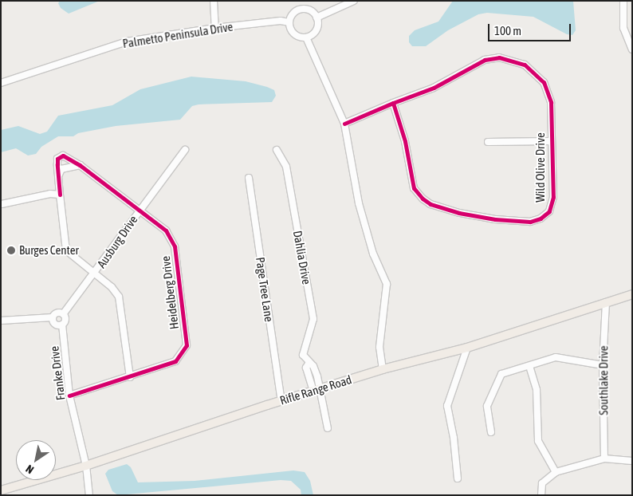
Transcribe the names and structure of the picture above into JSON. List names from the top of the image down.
{
  "streets": {
    "main road": ["Rifle Range Road"],
    "street": [
      "Palmetto Peninsula Drive",
      "Wild Olive Drive",
      "Ausburg Drive",
      "Dahlia Drive",
      "Page Tree Lane",
      "Heidelberg Drive",
      "Franke Drive",
      "Southlake Drive"
    ]
  },
  "crossings": [
    ["Ausburg Drive", "Heidelberg Drive"],
    ["Ausburg Drive", "Franke Drive"],
    ["Dahlia Drive", "Rifle Range Road"],
    ["Page Tree Lane", "Rifle Range Road"],
    ["Heidelberg Drive", "Franke Drive"],
    ["Franke Drive", "Rifle Range Road"],
    ["Southlake Drive", "Rifle Range Road"]
  ],
  "places": ["Burges Center"],
  "scale_bar": "100 m",
  "north": "bottom left"
}
